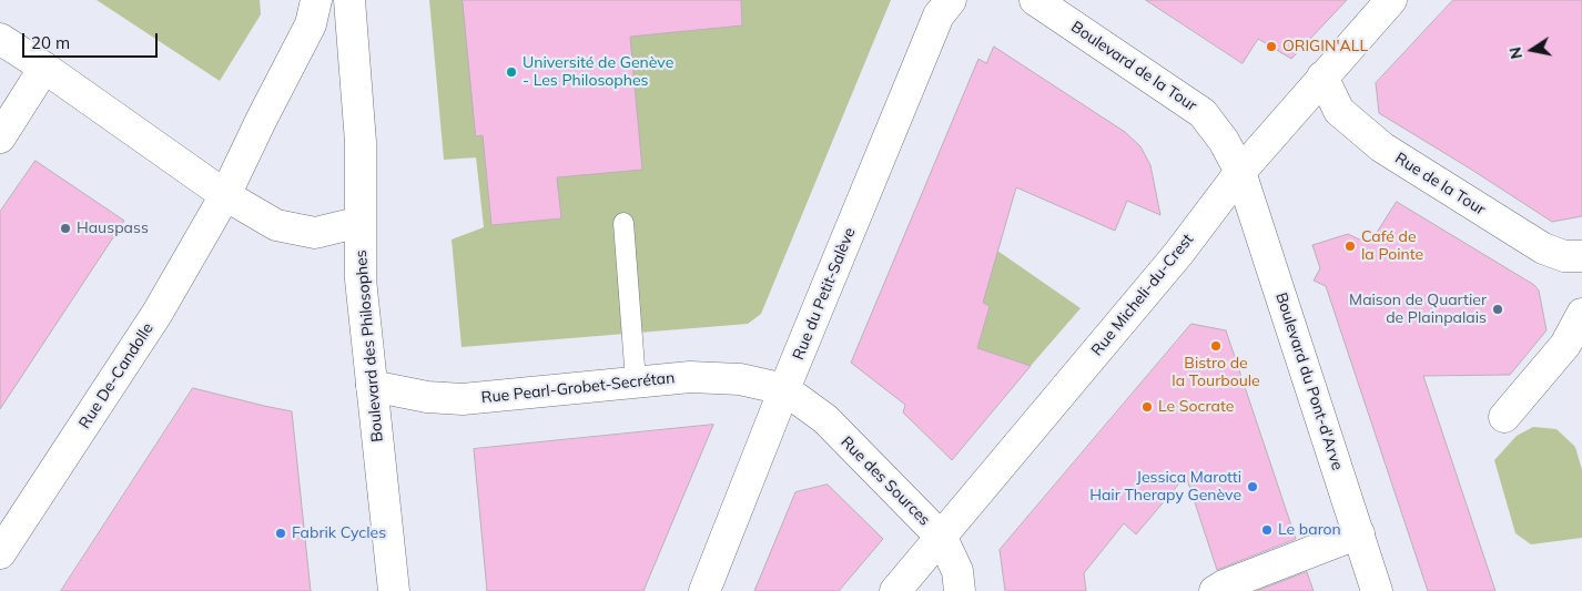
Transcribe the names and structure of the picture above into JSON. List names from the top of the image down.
{
  "streets": {
    "street": [
      "Boulevard de la Tour",
      "Rue de la Tour",
      "Rue du Petit-Salève",
      "Rue Micheli-du-Crest",
      "Boulevard des Philosophes",
      "Rue De-Candolle",
      "Boulevard du Pont-d'Arve",
      "Rue Pearl-Grobet-Secrétan",
      "Rue des Sources"
    ]
  },
  "crossings": [
    ["Boulevard de la Tour", "Rue Micheli-du-Crest"],
    ["Boulevard de la Tour", "Boulevard du Pont-d'Arve"],
    ["Rue de la Tour", "Rue Micheli-du-Crest"],
    ["Rue du Petit-Salève", "Rue Pearl-Grobet-Secrétan"],
    ["Rue du Petit-Salève", "Rue des Sources"],
    ["Rue Micheli-du-Crest", "Boulevard du Pont-d'Arve"],
    ["Rue Micheli-du-Crest", "Rue des Sources"],
    ["Boulevard des Philosophes", "Rue Pearl-Grobet-Secrétan"],
    ["Rue Pearl-Grobet-Secrétan", "Rue des Sources"]
  ],
  "places": [
    "ORIGIN'ALL",
    "Université de Genève - Les Philosophes",
    "Hauspass",
    "Café de la Pointe",
    "Maison de Quartier de Plainpalais",
    "Bistro de la Tourboule",
    "Le Socrate",
    "Jessica Marotti Hair Therapy Genève",
    "Le baron",
    "Fabrik Cycles"
  ],
  "scale_bar": "20 m",
  "north": "left"
}
